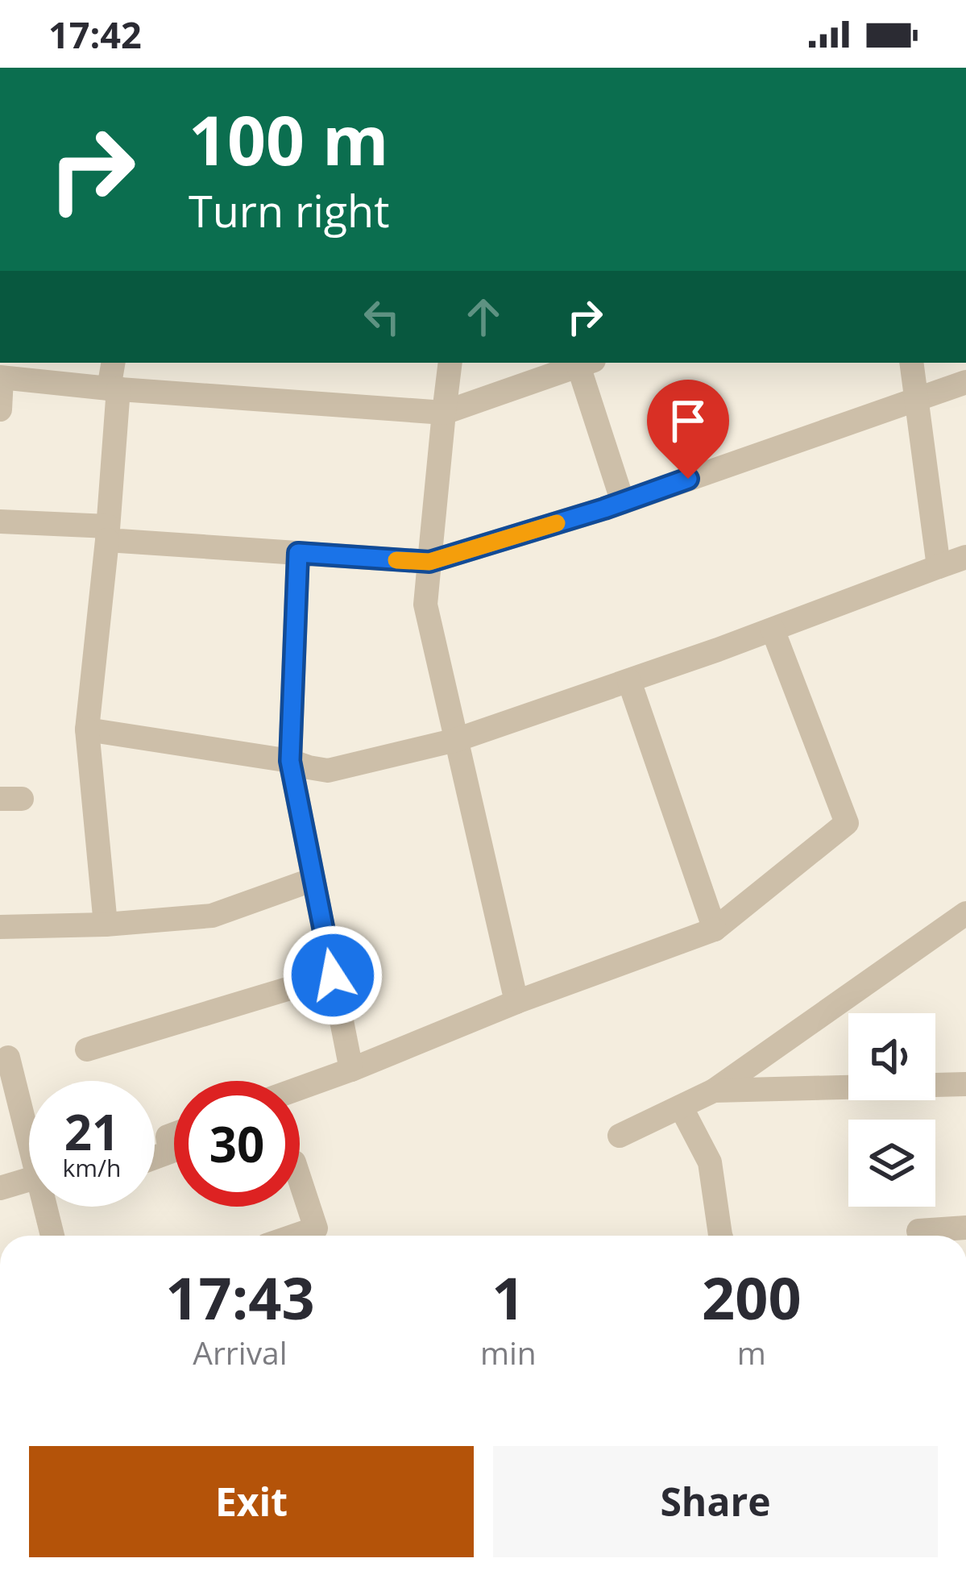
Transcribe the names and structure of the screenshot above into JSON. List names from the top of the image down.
{
  "page": {
    "status": "17:42",
    "turn": ["100 m", "Turn right"],
    "speed": "21 km/h",
    "limit": "30",
    "eta": [
      "17:43",
      "Arrival",
      "1",
      "min",
      "200",
      "m"
    ],
    "buttons": ["Exit", "Share"]
  }
}
